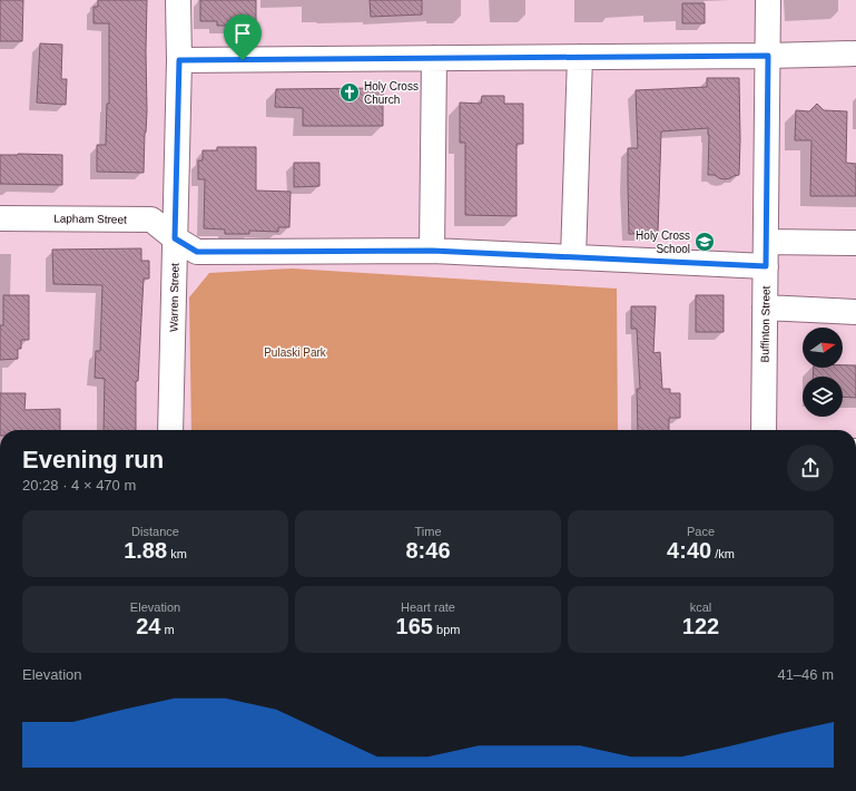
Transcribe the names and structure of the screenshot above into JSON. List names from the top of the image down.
{
  "streets": {
    "street": ["Lapham Street", "Warren Street", "Buffinton Street"]
  },
  "crossings": [
    ["Lapham Street", "Warren Street"],
    ["Lapham Street", "Buffinton Street"]
  ],
  "parks": ["Pulaski Park"],
  "places": {
    "church": ["Holy Cross Church"],
    "school or university": ["Holy Cross School"]
  },
  "north": "right",
  "page": {
    "heading": ["Evening run", "20:28 · 4 × 470 m"],
    "stats": [
      ["Distance", "1.88 km"],
      ["Time", "8:46"],
      ["Pace", "4:40 /km"],
      ["Elevation", "24 m"],
      ["Heart rate", "165 bpm"],
      ["kcal", "122"]
    ],
    "chart": ["Elevation", "41–46 m"]
  }
}
